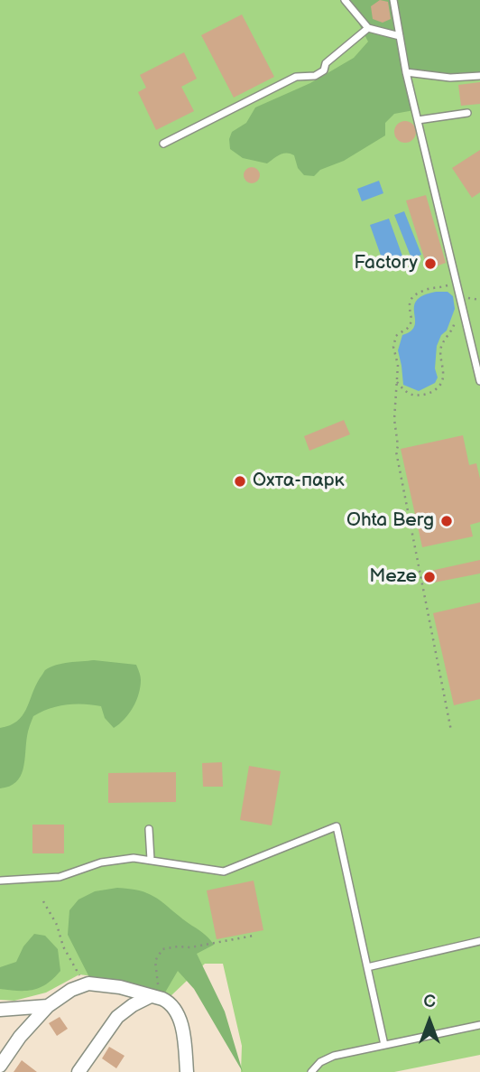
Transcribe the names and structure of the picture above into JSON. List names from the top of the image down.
{
  "places": [
    "Factory",
    "Охта-парк",
    "Ohta Berg",
    "Meze"
  ],
  "north": "top"
}
